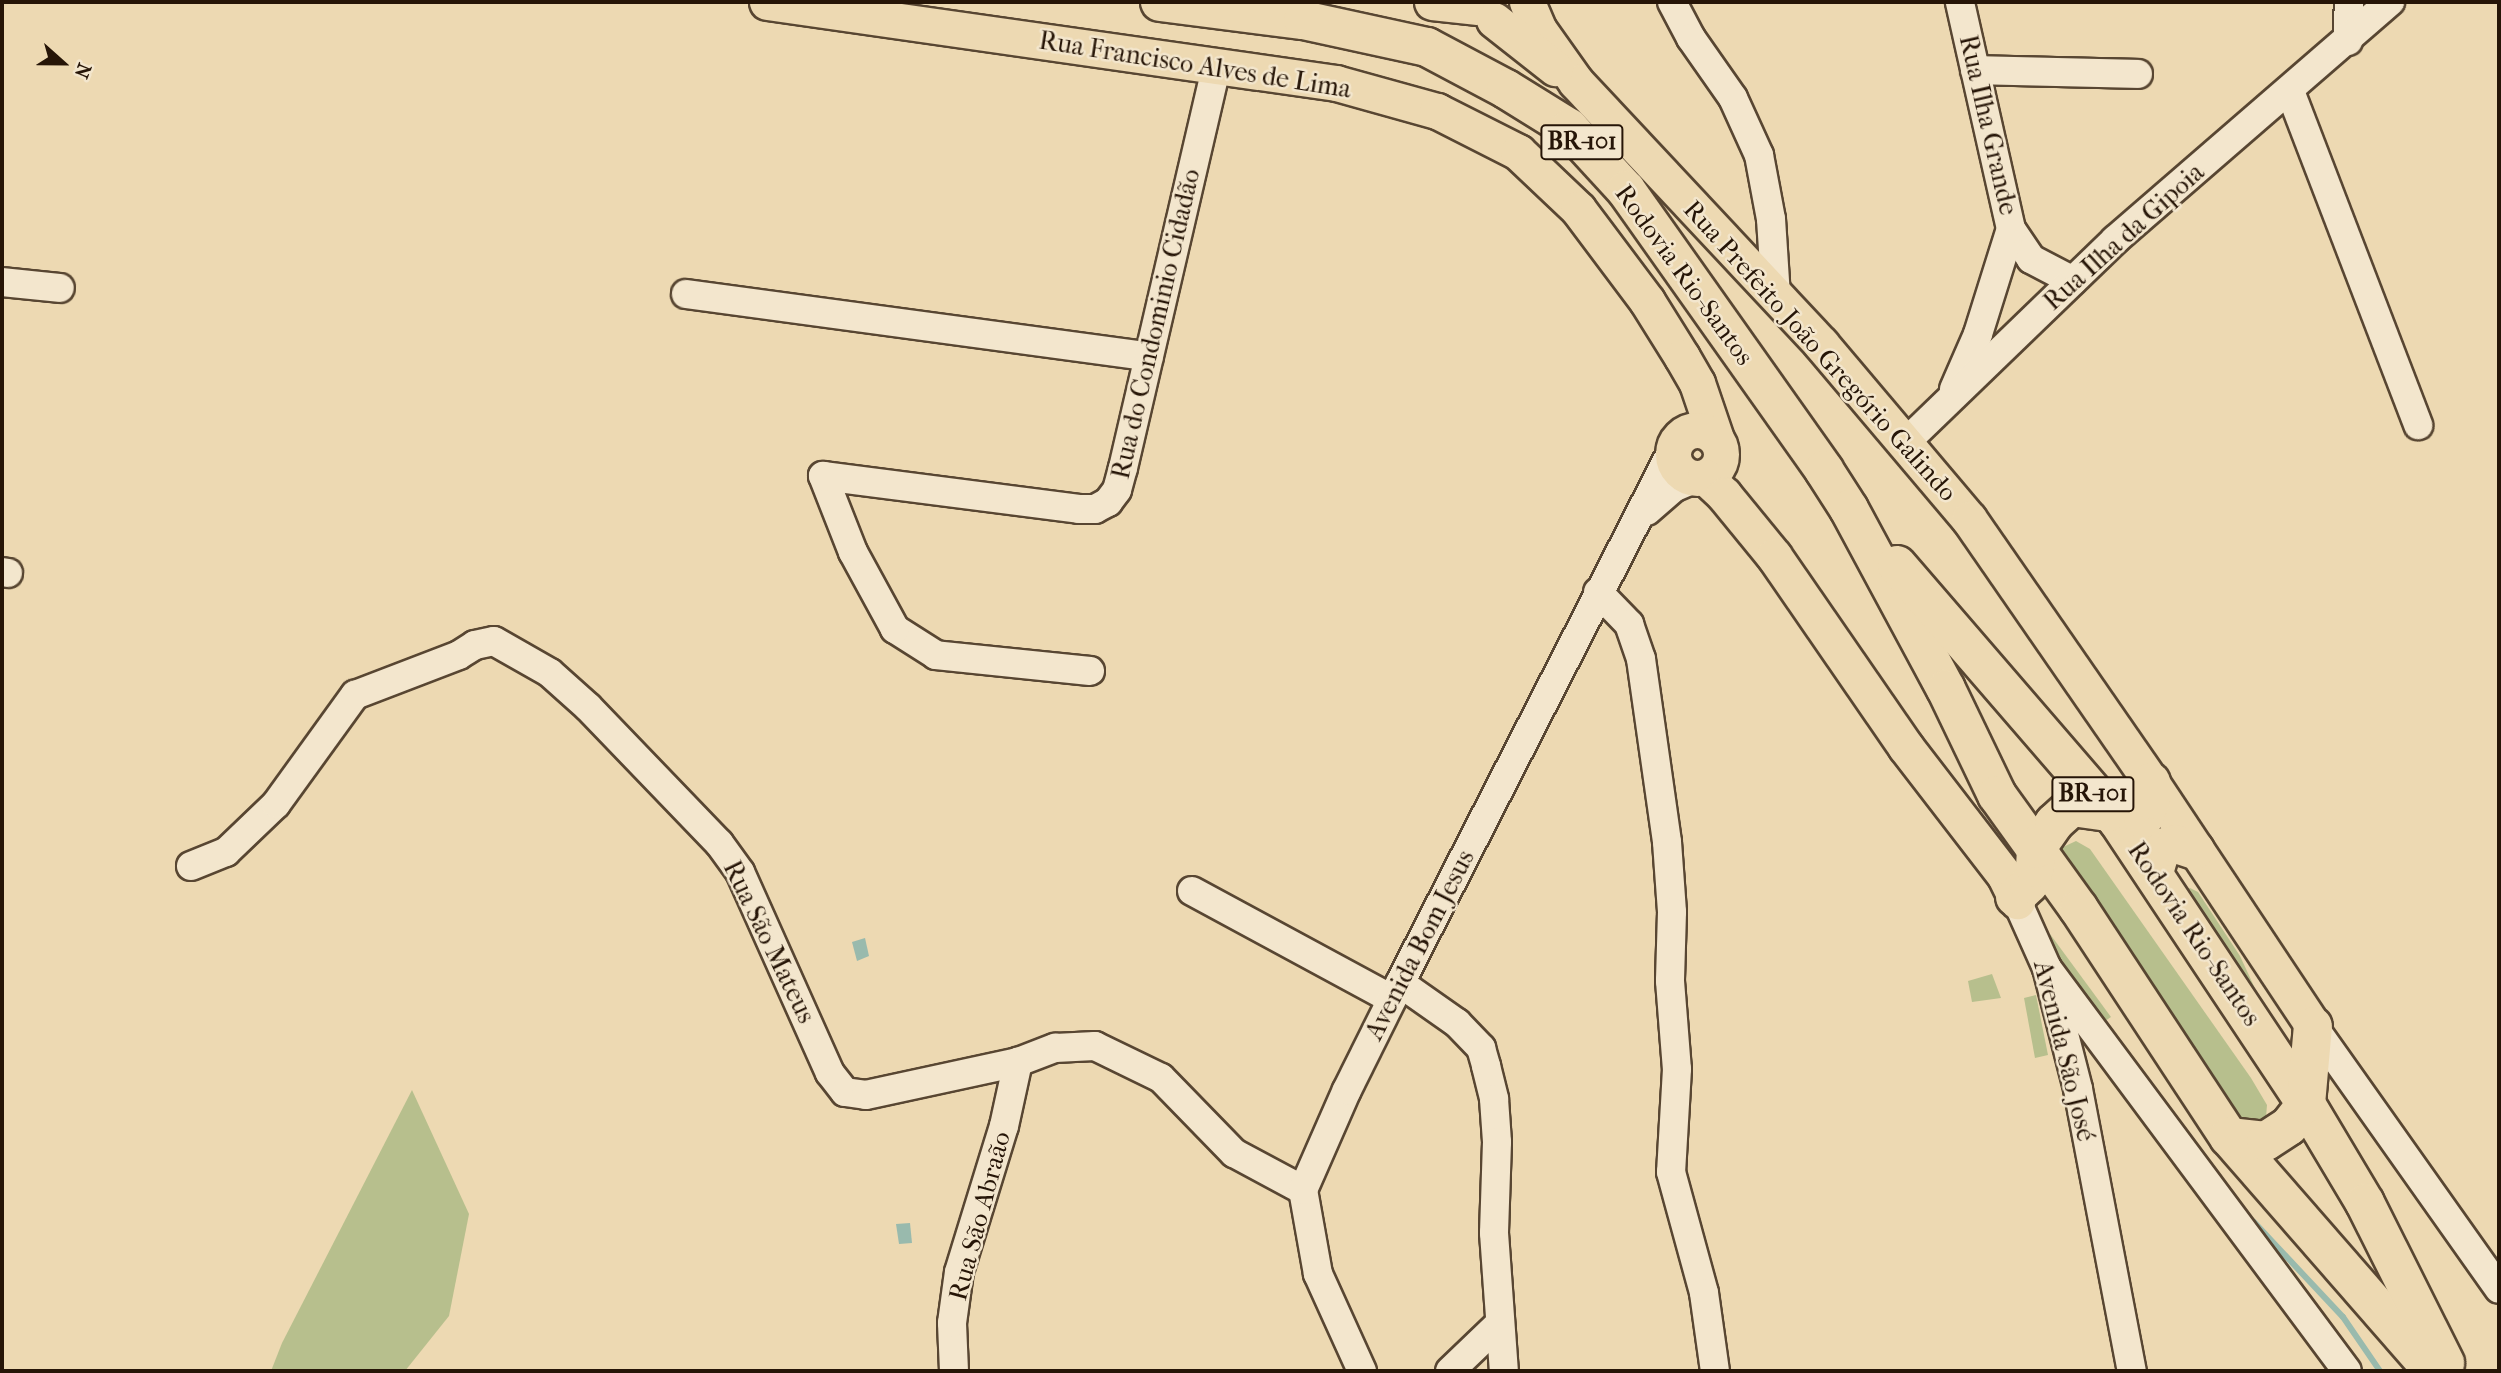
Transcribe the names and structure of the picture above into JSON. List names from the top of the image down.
{
  "streets": {
    "highway": ["BR-101", "Rodovia Rio-Santos"],
    "main road": ["Rua Francisco Alves de Lima", "Rua Prefeito João Gregório Galindo", "Avenida São José"],
    "street": [
      "Rua Ilha Grande",
      "Rua Ilha da Gipoia",
      "Rua do Condominio Cidadão",
      "Rua São Mateus",
      "Avenida Bom Jesus",
      "Rua São Abraão"
    ]
  },
  "crossings": [
    ["Rua Francisco Alves de Lima", "Rua do Condominio Cidadão"],
    ["Rua Francisco Alves de Lima", "Avenida Bom Jesus"],
    ["Rua Francisco Alves de Lima", "Avenida São José"],
    ["Rua Ilha Grande", "Rua Ilha da Gipoia"],
    ["Rua Ilha da Gipoia", "Rua Prefeito João Gregório Galindo"],
    ["Rua São Mateus", "Avenida Bom Jesus"],
    ["Rua São Mateus", "Rua São Abraão"],
    ["Avenida Bom Jesus", "Avenida São José"]
  ],
  "north": "right"
}
